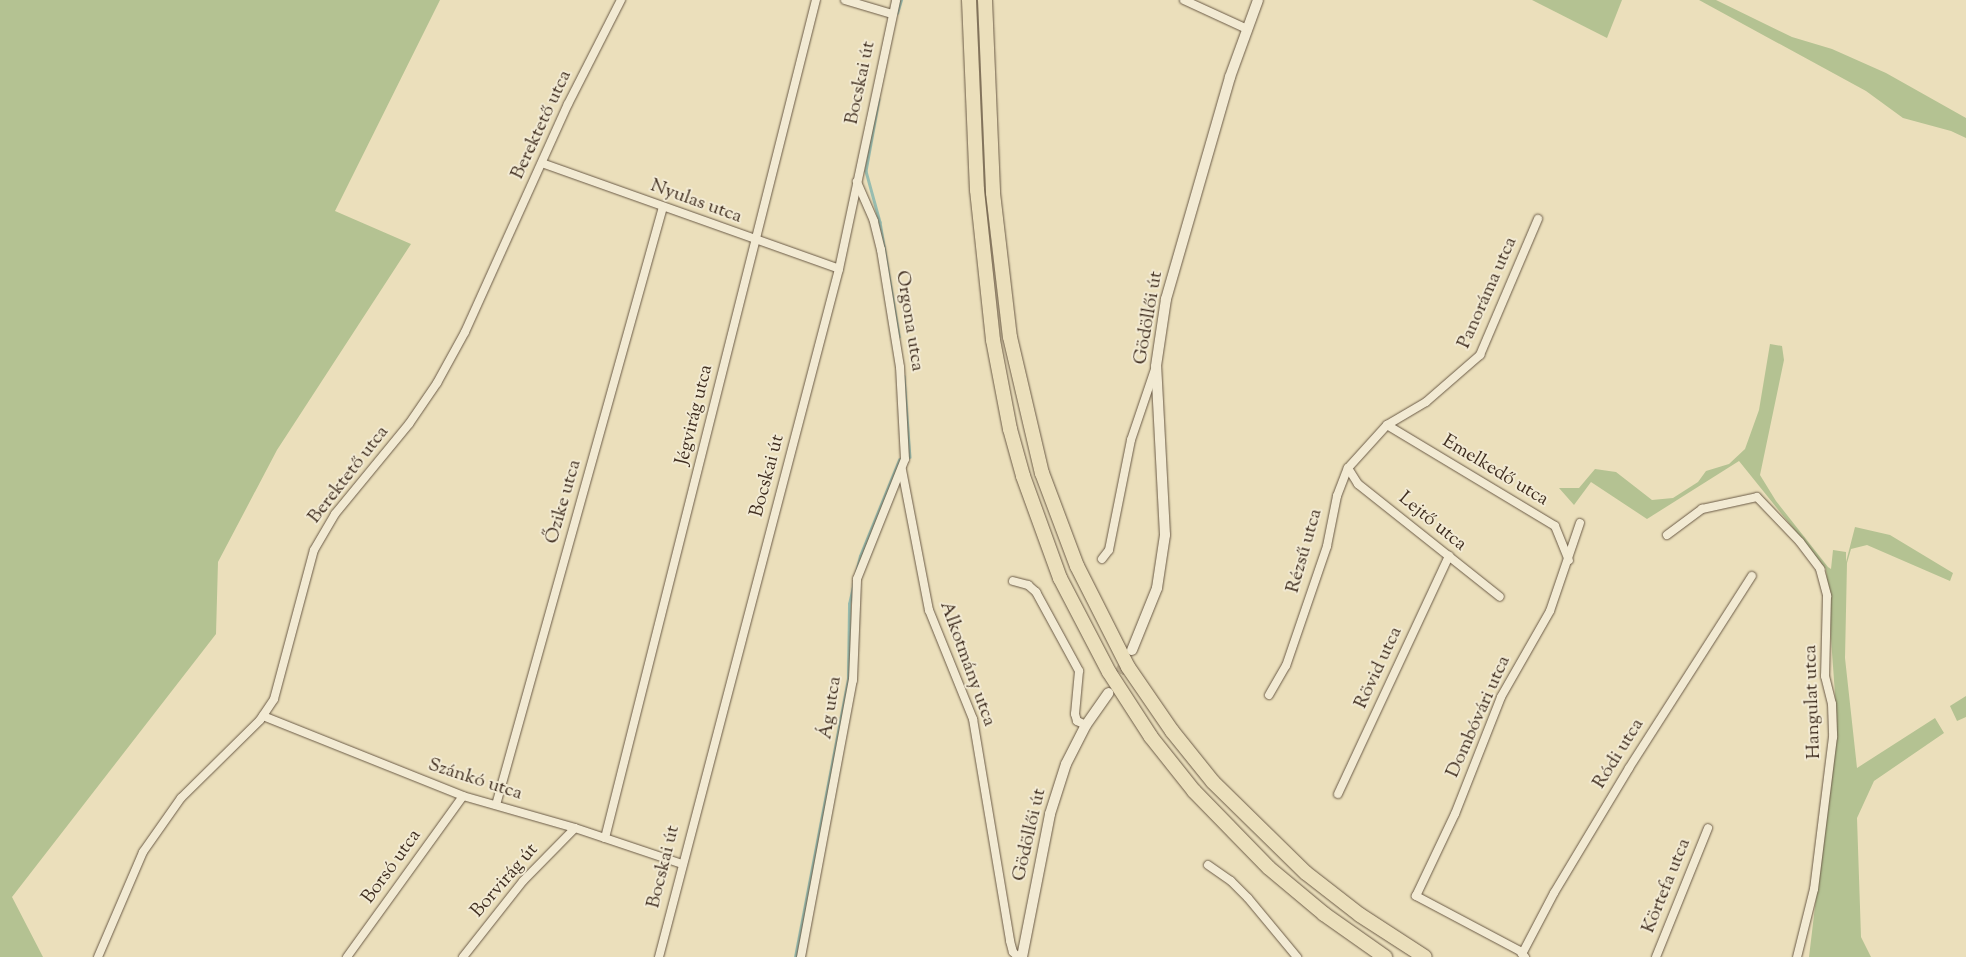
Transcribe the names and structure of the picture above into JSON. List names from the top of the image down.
{
  "streets": {
    "main road": ["Gödöllői út"],
    "street": [
      "Bocskai út",
      "Berektető utca",
      "Nyulas utca",
      "Panoráma utca",
      "Orgona utca",
      "Jégvirág utca",
      "Emelkedő utca",
      "Őzike utca",
      "Lejtő utca",
      "Rézsű utca",
      "Alkotmány utca",
      "Rövid utca",
      "Hangulat utca",
      "Ág utca",
      "Dombóvári utca",
      "Ródi utca",
      "Szánkó utca",
      "Borsó utca",
      "Borvirág út",
      "Körtefa utca"
    ]
  },
  "crossings": [
    ["Bocskai út", "Nyulas utca"],
    ["Bocskai út", "Orgona utca"],
    ["Bocskai út", "Szánkó utca"],
    ["Berektető utca", "Nyulas utca"],
    ["Berektető utca", "Szánkó utca"],
    ["Nyulas utca", "Jégvirág utca"],
    ["Nyulas utca", "Őzike utca"],
    ["Panoráma utca", "Emelkedő utca"],
    ["Panoráma utca", "Rézsű utca"],
    ["Gödöllői út", "Alkotmány utca"],
    ["Orgona utca", "Alkotmány utca"],
    ["Orgona utca", "Ág utca"],
    ["Jégvirág utca", "Szánkó utca"],
    ["Emelkedő utca", "Rézsű utca"],
    ["Emelkedő utca", "Dombóvári utca"],
    ["Őzike utca", "Szánkó utca"],
    ["Lejtő utca", "Rézsű utca"],
    ["Lejtő utca", "Rövid utca"],
    ["Alkotmány utca", "Ág utca"],
    ["Dombóvári utca", "Ródi utca"],
    ["Szánkó utca", "Borsó utca"],
    ["Szánkó utca", "Borvirág út"]
  ]
}
